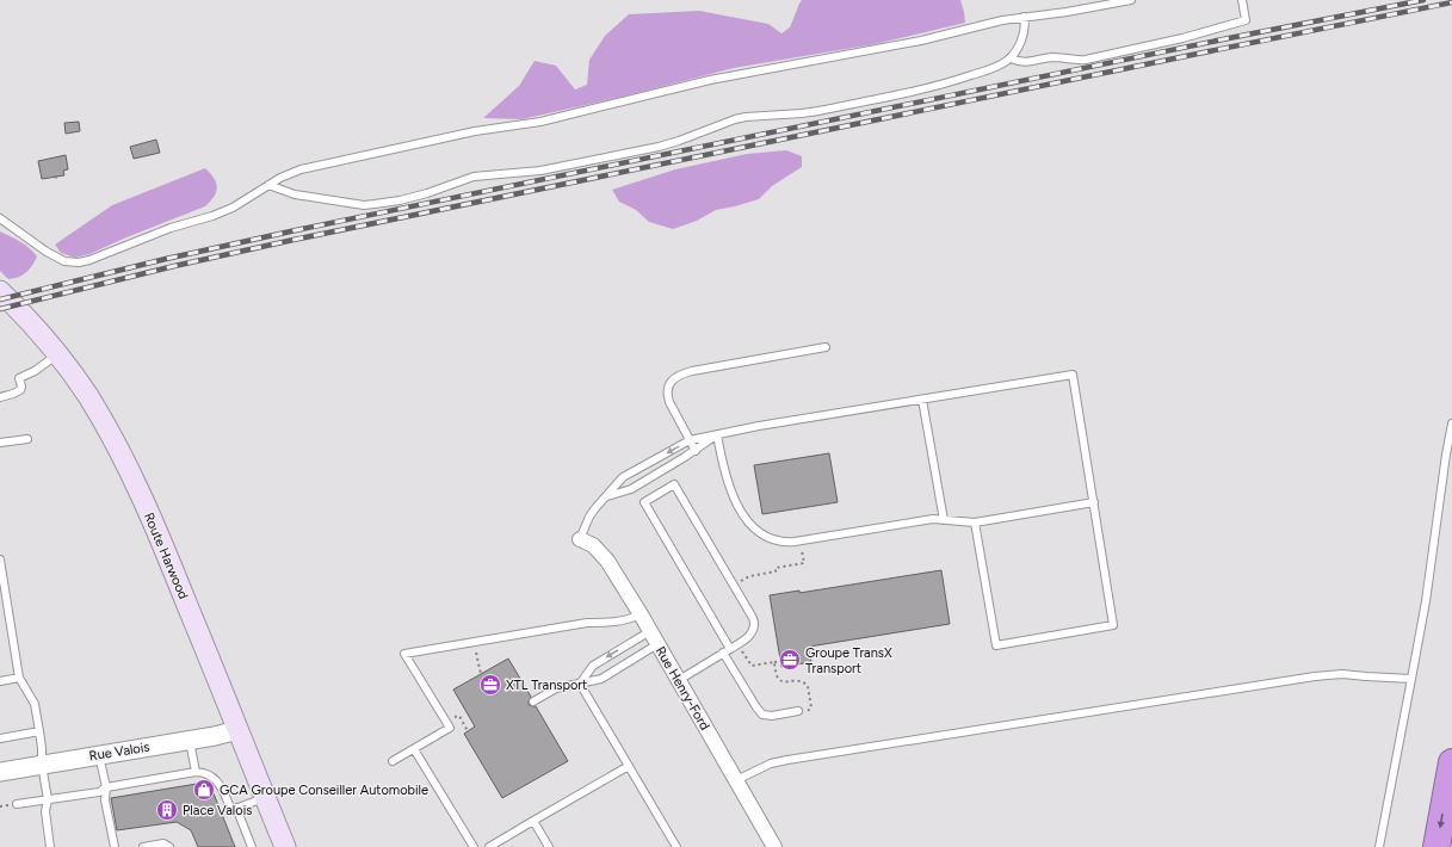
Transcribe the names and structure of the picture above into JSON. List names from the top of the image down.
{
  "streets": {
    "main road": ["Route Harwood"],
    "street": ["Rue Henry-Ford", "Rue Valois"]
  },
  "crossings": [
    ["Route Harwood", "Rue Valois"]
  ],
  "places": {
    "office": ["Groupe TransX Transport", "XTL Transport"],
    "shop": ["GCA Groupe Conseiller Automobile"],
    "building": ["Place Valois"]
  }
}
